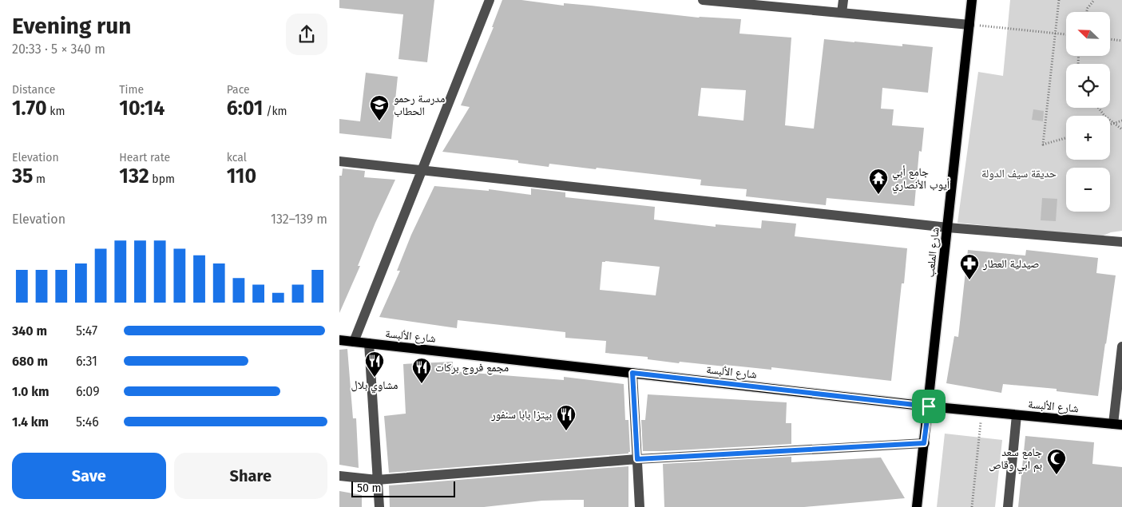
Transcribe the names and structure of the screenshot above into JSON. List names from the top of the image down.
{
  "streets": {
    "main road": ["شارع الملعب", "شارع الألبسة"]
  },
  "crossings": [
    ["شارع الملعب", "شارع الألبسة"]
  ],
  "parks": ["حديقة سيف الدولة"],
  "places": {
    "school or university": ["مدرسة رحمو الحطاب"],
    "temple": ["جامع أبي أيوب الأنصاري"],
    "pharmacy": ["صيدلية العطار"],
    "restaurant": ["مشاوي بلال", "مجمع فروج بركات", "بيتزا بابا سنفور"],
    "mosque": ["جامع سعد بم ابي وقاص"]
  },
  "scale_bar": "50 m",
  "north": "top left",
  "page": {
    "heading": ["Evening run", "20:33 · 5 × 340 m"],
    "map_buttons": ["+", "−"],
    "stats": [
      ["Distance", "1.70 km"],
      ["Time", "10:14"],
      ["Pace", "6:01 /km"],
      ["Elevation", "35 m"],
      ["Heart rate", "132 bpm"],
      ["kcal", "110"]
    ],
    "chart": ["Elevation", "132–139 m"],
    "list": [
      {
        "name": "340 m",
        "note": "5:47"
      },
      {
        "name": "680 m",
        "note": "6:31"
      },
      {
        "name": "1.0 km",
        "note": "6:09"
      },
      {
        "name": "1.4 km",
        "note": "5:46"
      }
    ],
    "buttons": ["Save", "Share"],
    "scale": "50 m"
  }
}
